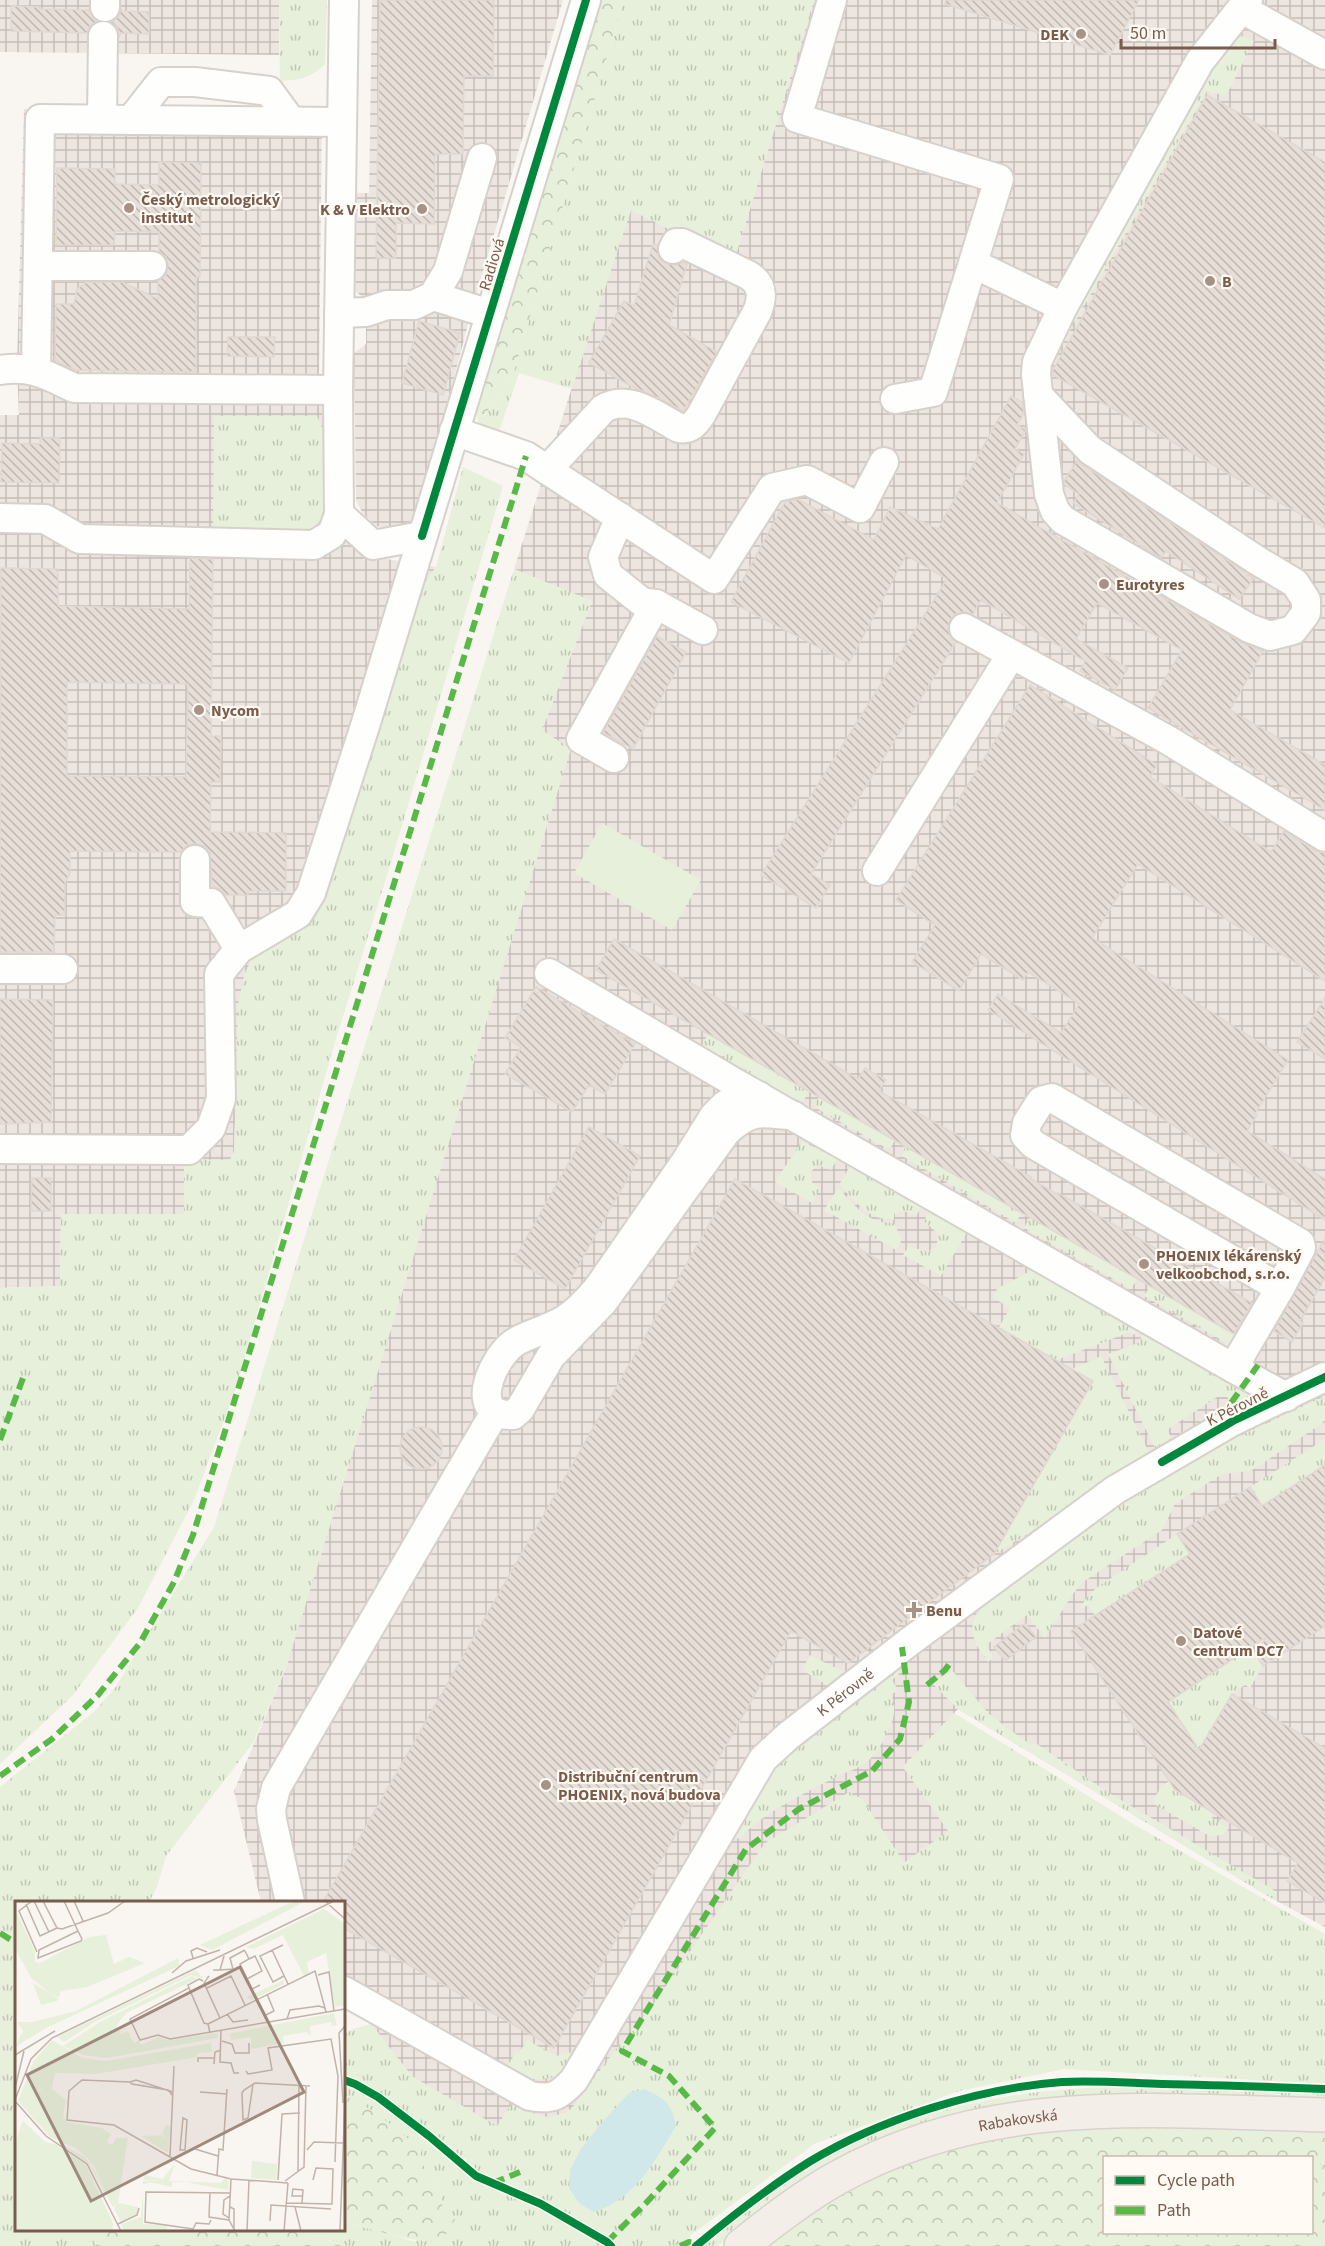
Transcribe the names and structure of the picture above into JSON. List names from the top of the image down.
{
  "streets": {
    "main road": ["Rabakovská"],
    "street": ["Radiová", "K Pérovně"]
  },
  "places": {
    "other": [
      "DEK",
      "Český metrologický institut",
      "K & V Elektro",
      "B",
      "Eurotyres",
      "Nycom",
      "PHOENIX lékárenský velkoobchod, s.r.o.",
      "Datové centrum DC7",
      "Distribuční centrum PHOENIX, nová budova"
    ],
    "health": ["Benu"]
  },
  "legend": ["Cycle path", "Path"],
  "scale_bar": "50 m"
}
